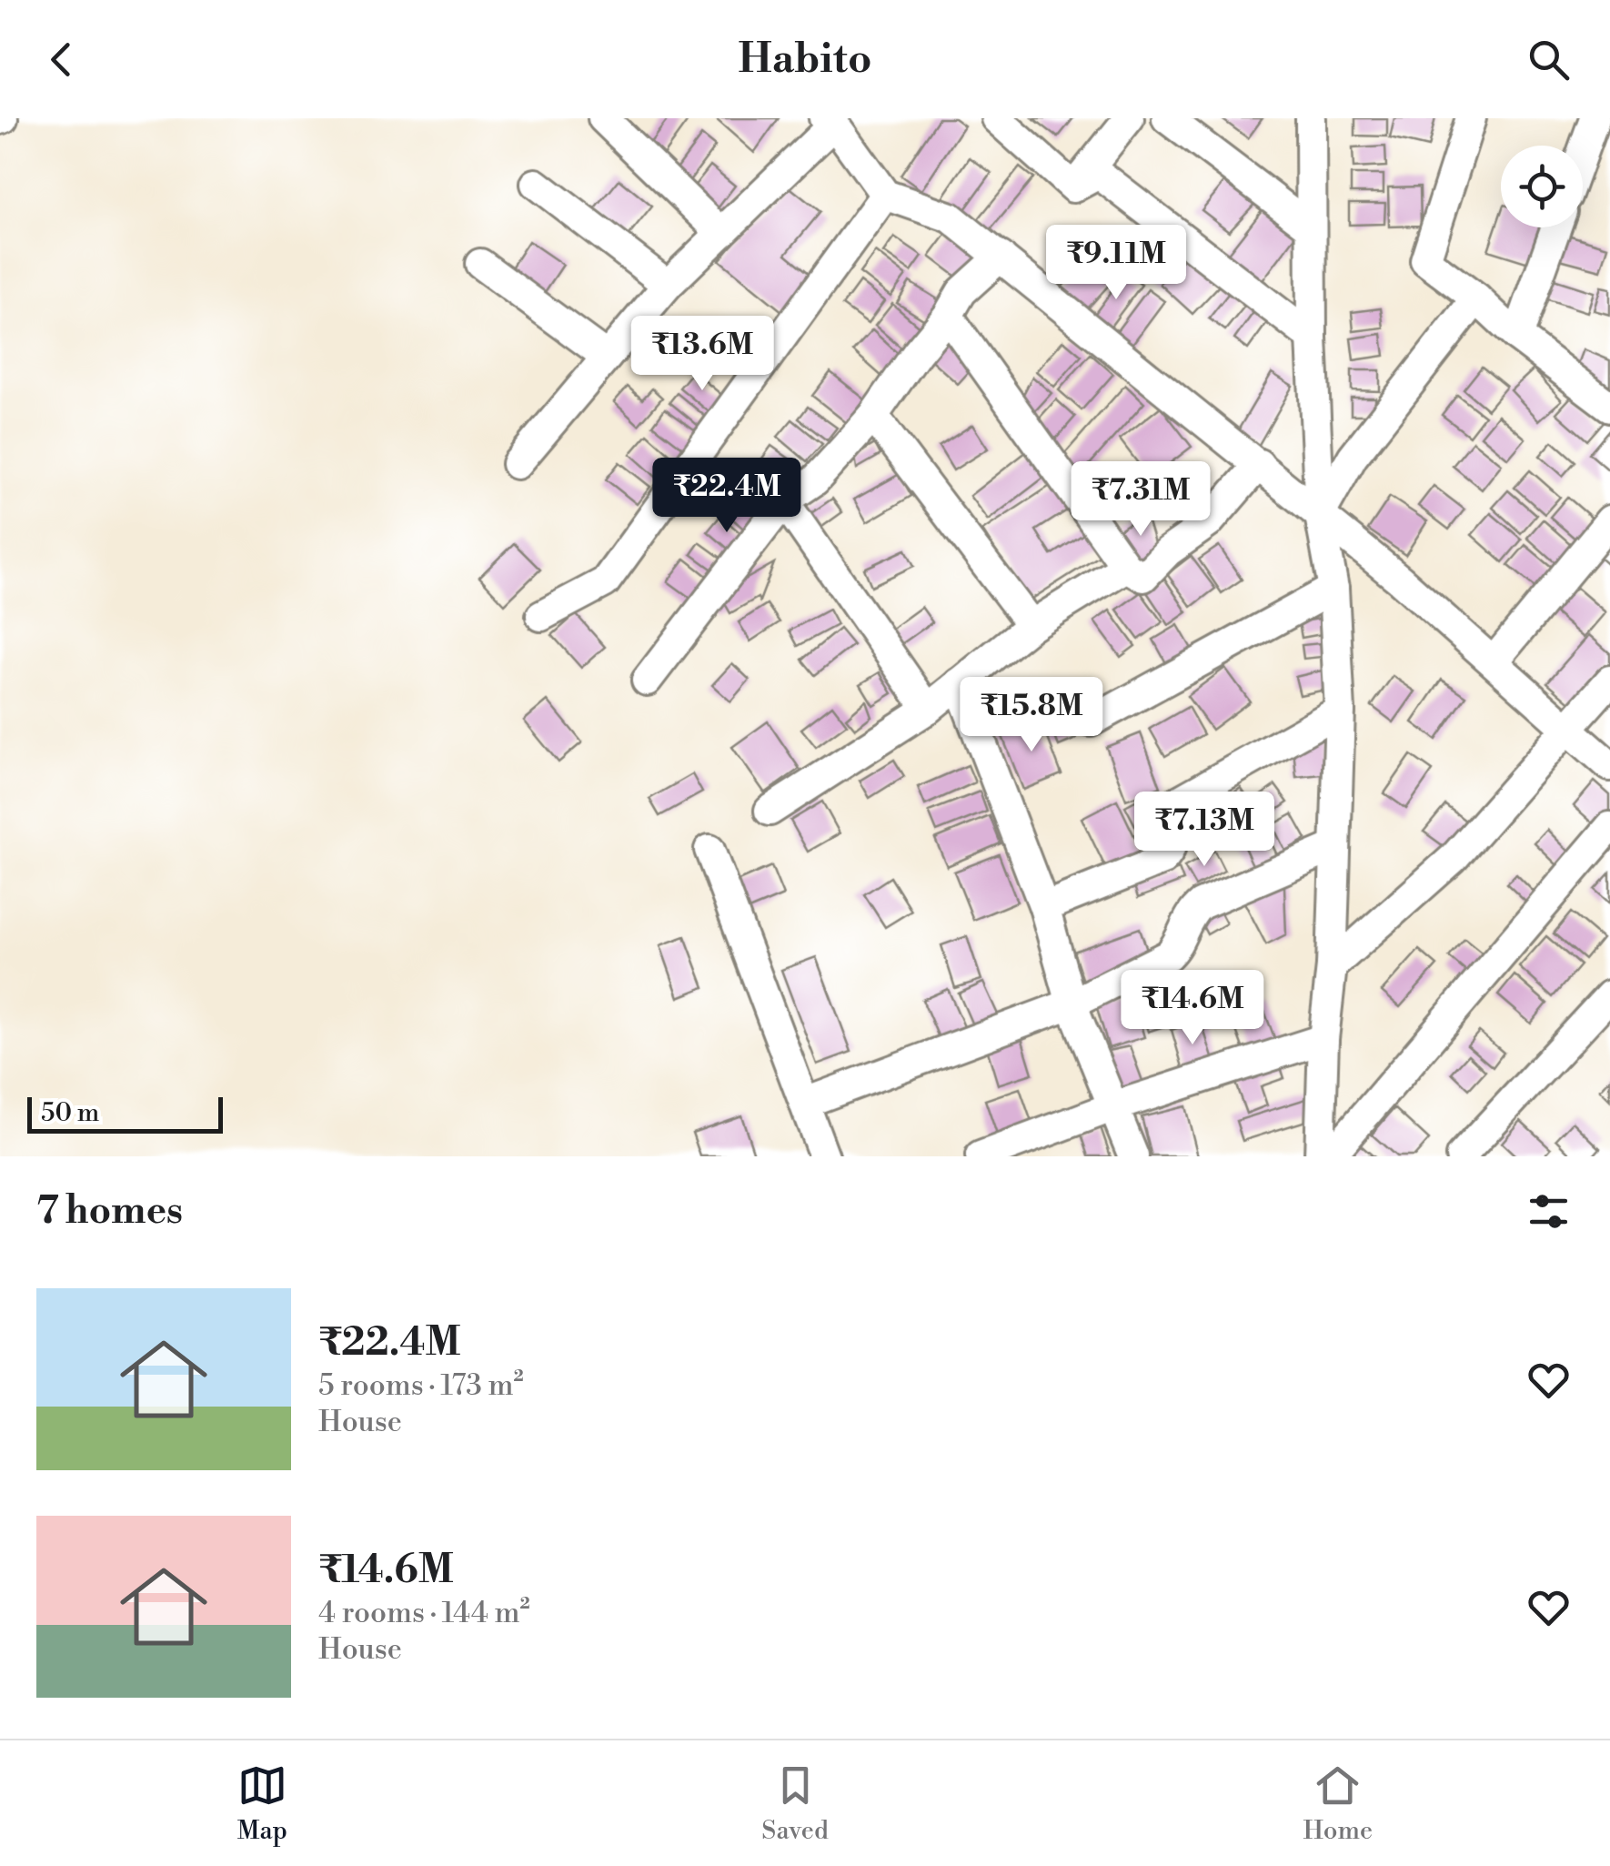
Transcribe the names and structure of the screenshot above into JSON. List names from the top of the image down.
{
  "scale_bar": "50 m",
  "page": {
    "header": "Habito",
    "price": [
      "₹9.11M",
      "₹13.6M",
      "₹22.4M",
      "₹7.31M",
      "₹15.8M",
      "₹7.13M",
      "₹14.6M"
    ],
    "scale": "50 m",
    "heading": "7 homes",
    "list": [
      {
        "name": "₹22.4M",
        "note": "5 rooms · 173 m² · House"
      },
      {
        "name": "₹14.6M",
        "note": "4 rooms · 144 m² · House"
      }
    ],
    "tabs": ["Map", "Saved", "Home"]
  }
}
